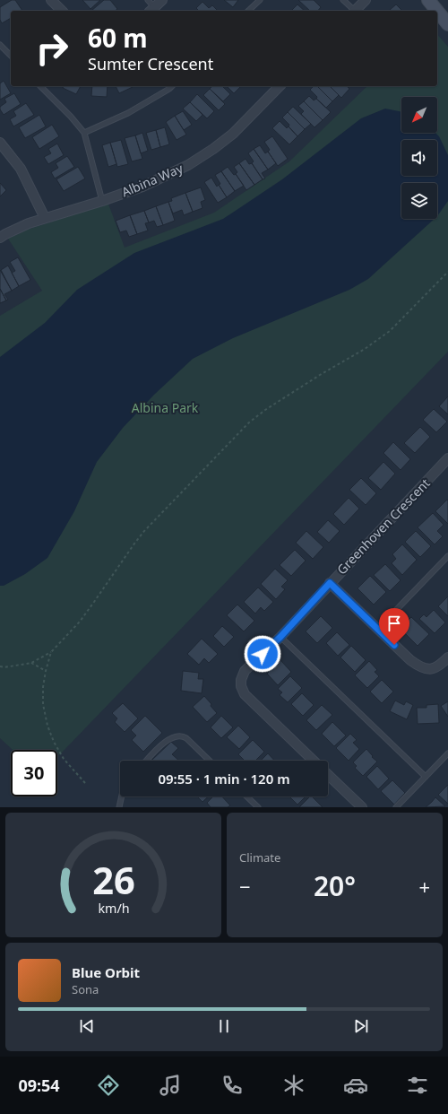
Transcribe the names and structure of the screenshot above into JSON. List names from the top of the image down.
{
  "streets": {
    "street": ["Albina Way", "Greenhoven Crescent"]
  },
  "parks": ["Albina Park"],
  "north": "bottom left",
  "page": {
    "turn": ["60 m", "Sumter Crescent"],
    "limit": "30",
    "trip": "09:55 · 1 min · 120 m",
    "tile": "Climate",
    "heat": ["−", "20°", "+"],
    "song": ["Blue Orbit", "Sona"],
    "tabs": "09:54",
    "gauge": ["26", "km/h"]
  }
}
